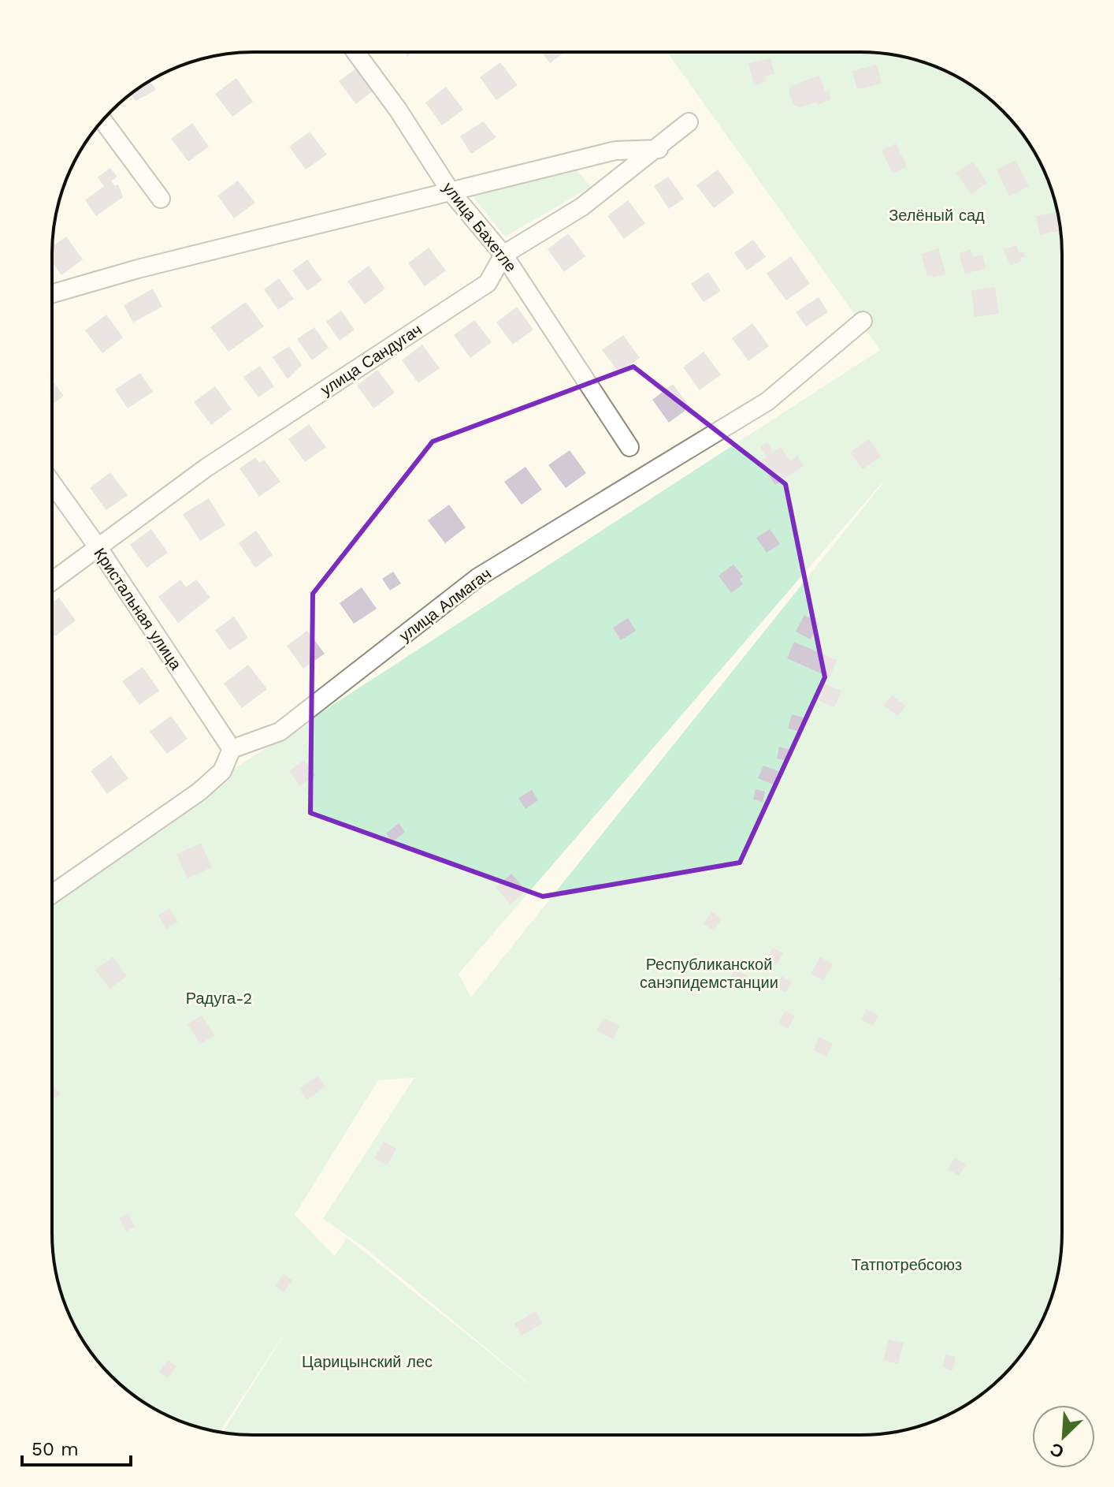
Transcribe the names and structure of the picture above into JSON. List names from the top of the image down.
{
  "streets": {
    "street": [
      "улица Бахетле",
      "улица Сандугач",
      "улица Алмагач",
      "Кристальная улица"
    ]
  },
  "crossings": [
    ["улица Бахетле", "улица Сандугач"],
    ["улица Сандугач", "Кристальная улица"],
    ["улица Алмагач", "Кристальная улица"]
  ],
  "parks": [
    "Зелёный сад",
    "Республиканской санэпидемстанции",
    "Радуга-2",
    "Татпотребсоюз",
    "Царицынский лес"
  ],
  "scale_bar": "50 m",
  "north": "bottom left"
}
